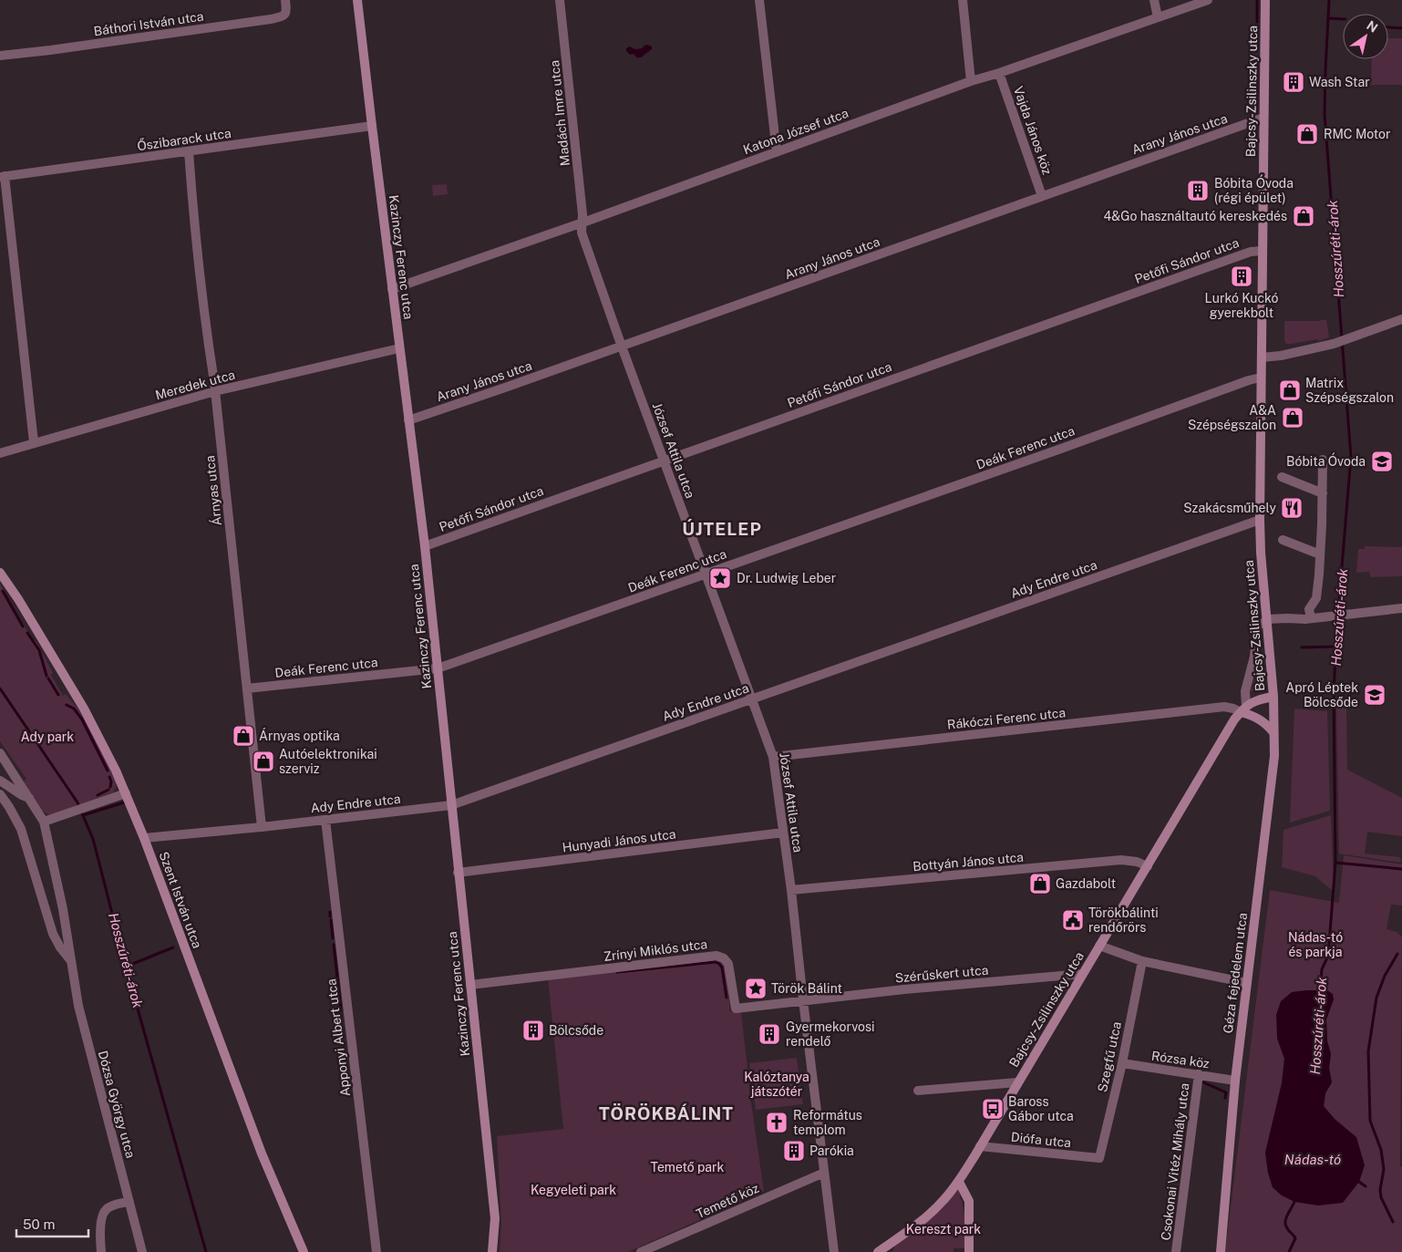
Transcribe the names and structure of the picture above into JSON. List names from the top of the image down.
{
  "streets": {
    "main road": [
      "Bajcsy-Zsilinszky utca",
      "Kazinczy Ferenc utca",
      "Szent István utca",
      "Géza fejedelem utca"
    ],
    "street": [
      "Báthori István utca",
      "Madách Imre utca",
      "Vajda János köz",
      "Katona József utca",
      "Arany János utca",
      "Őszibarack utca",
      "Petőfi Sándor utca",
      "Meredek utca",
      "Deák Ferenc utca",
      "József Attila utca",
      "Árnyas utca",
      "Ady Endre utca",
      "Rákóczi Ferenc utca",
      "Hunyadi János utca",
      "Bottyán János utca",
      "Zrínyi Miklós utca",
      "Szérűskert utca",
      "Apponyi Albert utca",
      "Szegfű utca",
      "Rózsa köz",
      "Dózsa György utca",
      "Diófa utca",
      "Csokonai Vitéz Mihály utca",
      "Temető köz"
    ]
  },
  "crossings": [
    ["Bajcsy-Zsilinszky utca", "Arany János utca"],
    ["Bajcsy-Zsilinszky utca", "Petőfi Sándor utca"],
    ["Bajcsy-Zsilinszky utca", "Deák Ferenc utca"],
    ["Bajcsy-Zsilinszky utca", "Ady Endre utca"],
    ["Bajcsy-Zsilinszky utca", "Rákóczi Ferenc utca"],
    ["Bajcsy-Zsilinszky utca", "Bottyán János utca"],
    ["Bajcsy-Zsilinszky utca", "Géza fejedelem utca"],
    ["Bajcsy-Zsilinszky utca", "Szérűskert utca"],
    ["Bajcsy-Zsilinszky utca", "Diófa utca"],
    ["Madách Imre utca", "Katona József utca"],
    ["Madách Imre utca", "József Attila utca"],
    ["Vajda János köz", "Katona József utca"],
    ["Vajda János köz", "Arany János utca"],
    ["Katona József utca", "Kazinczy Ferenc utca"],
    ["Katona József utca", "József Attila utca"],
    ["Arany János utca", "Kazinczy Ferenc utca"],
    ["Arany János utca", "József Attila utca"],
    ["Őszibarack utca", "Kazinczy Ferenc utca"],
    ["Őszibarack utca", "Árnyas utca"],
    ["Kazinczy Ferenc utca", "Petőfi Sándor utca"],
    ["Kazinczy Ferenc utca", "Meredek utca"],
    ["Kazinczy Ferenc utca", "Deák Ferenc utca"],
    ["Kazinczy Ferenc utca", "Ady Endre utca"],
    ["Kazinczy Ferenc utca", "Hunyadi János utca"],
    ["Kazinczy Ferenc utca", "Zrínyi Miklós utca"],
    ["Petőfi Sándor utca", "József Attila utca"],
    ["Meredek utca", "Árnyas utca"],
    ["Deák Ferenc utca", "József Attila utca"],
    ["Deák Ferenc utca", "Árnyas utca"],
    ["József Attila utca", "Ady Endre utca"],
    ["József Attila utca", "Rákóczi Ferenc utca"],
    ["József Attila utca", "Hunyadi János utca"],
    ["József Attila utca", "Bottyán János utca"],
    ["József Attila utca", "Zrínyi Miklós utca"],
    ["József Attila utca", "Szérűskert utca"],
    ["József Attila utca", "Temető köz"],
    ["Árnyas utca", "Ady Endre utca"],
    ["Ady Endre utca", "Szent István utca"],
    ["Ady Endre utca", "Apponyi Albert utca"],
    ["Zrínyi Miklós utca", "Szérűskert utca"],
    ["Géza fejedelem utca", "Rózsa köz"],
    ["Szegfű utca", "Rózsa köz"],
    ["Szegfű utca", "Diófa utca"],
    ["Rózsa köz", "Csokonai Vitéz Mihály utca"]
  ],
  "districts": ["ÚJTELEP", "TÖRÖKBÁLINT"],
  "water": ["Hosszúréti-árok", "Nádas-tó"],
  "parks": [
    "Ady park",
    "Nádas-tó és parkja",
    "Kalóztanya játszótér",
    "Temető park",
    "Kegyeleti park",
    "Kereszt park"
  ],
  "places": {
    "building": [
      "Wash Star",
      "Bóbita Óvoda (régi épület)",
      "Lurkó Kuckó gyerekbolt",
      "Bölcsőde",
      "Gyermekorvosi rendelő",
      "Parókia"
    ],
    "shop": [
      "RMC Motor",
      "4&Go használtautó kereskedés",
      "Matrix Szépségszalon",
      "A&A Szépségszalon",
      "Árnyas optika",
      "Autóelektronikai szerviz",
      "Gazdabolt"
    ],
    "school or university": ["Bóbita Óvoda", "Apró Léptek Bölcsőde"],
    "restaurant": ["Szakácsműhely"],
    "place": ["Dr. Ludwig Leber", "Török Bálint"],
    "public building": ["Törökbálinti rendőrörs"],
    "bus stop": ["Baross Gábor utca"],
    "church": ["Református templom"]
  },
  "scale_bar": "50 m",
  "north": "top right"
}
